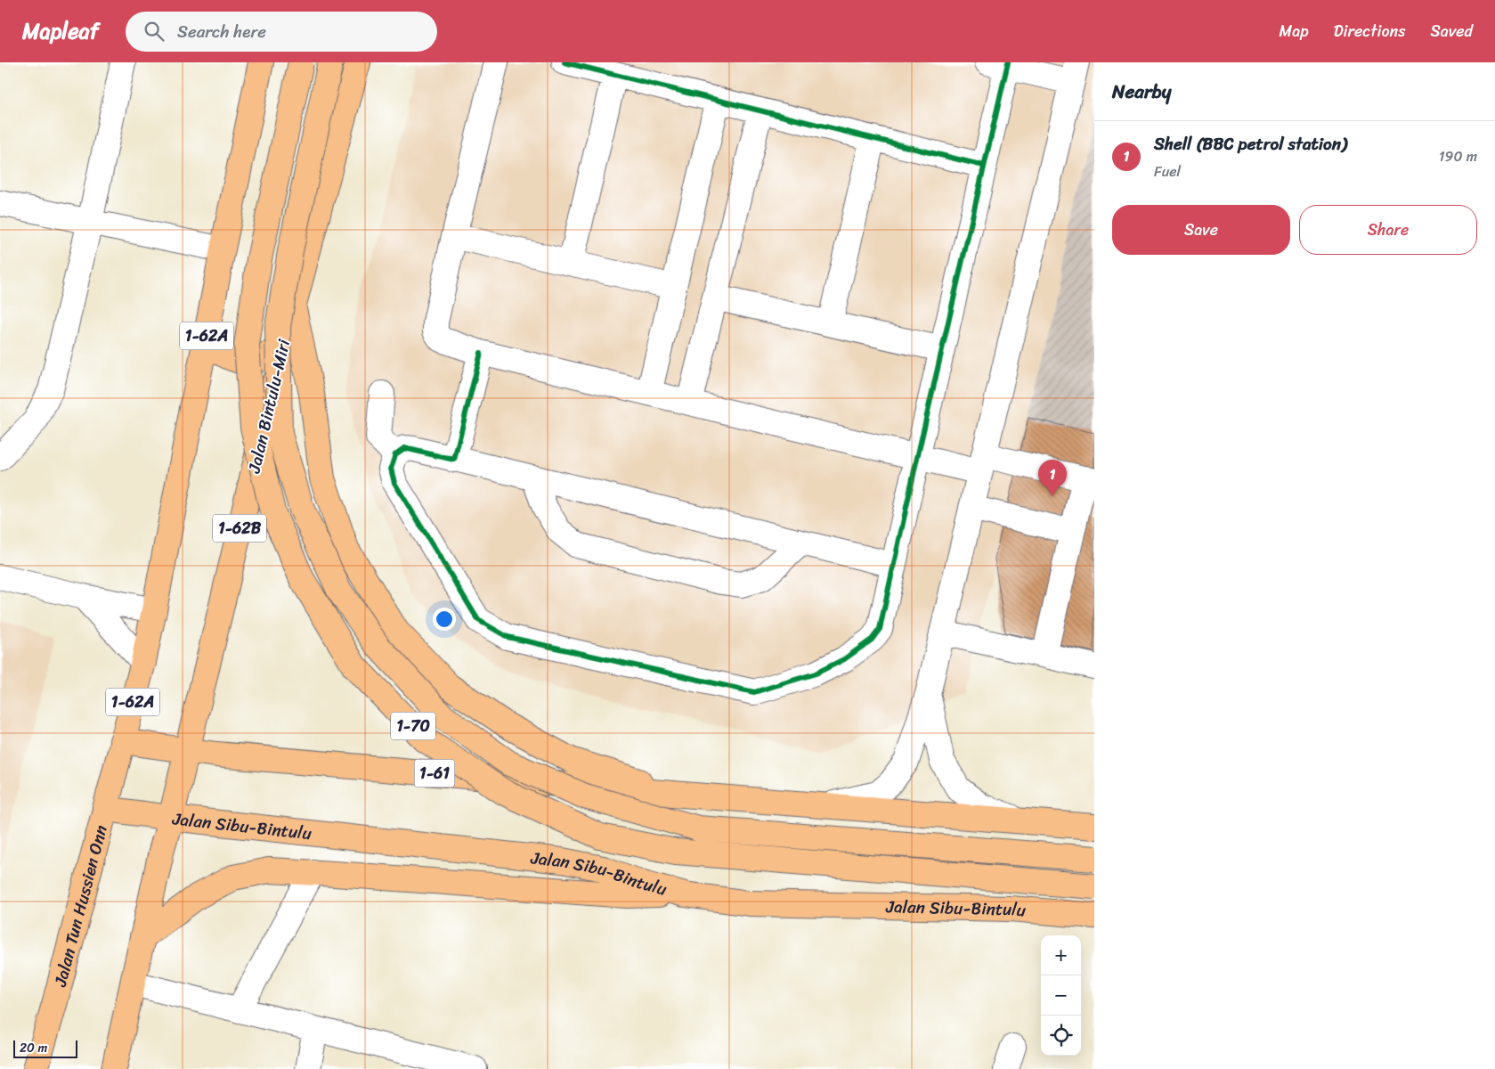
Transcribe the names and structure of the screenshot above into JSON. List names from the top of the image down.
{
  "streets": {
    "main road": [
      "1-62A",
      "Jalan Bintulu-Miri",
      "1-62B",
      "1-70",
      "1-61",
      "Jalan Sibu-Bintulu",
      "Jalan Tun Hussien Onn"
    ]
  },
  "crossings": [
    ["1-62A", "1-61"],
    ["1-62A", "Jalan Tun Hussien Onn"],
    ["Jalan Bintulu-Miri", "1-61"],
    ["1-61", "Jalan Tun Hussien Onn"],
    ["Jalan Sibu-Bintulu", "Jalan Tun Hussien Onn"]
  ],
  "scale_bar": "20 m",
  "page": {
    "header": "Mapleaf",
    "search": "Search here",
    "nav": ["Map", "Directions", "Saved"],
    "heading": "Nearby",
    "list": [
      {
        "mark": "1",
        "name": "Shell (BBC petrol station)",
        "note": "Fuel",
        "value": "190 m"
      }
    ],
    "buttons": ["Save", "Share"],
    "pins": "1",
    "map_buttons": ["+", "−"],
    "scale": "20 m"
  }
}
